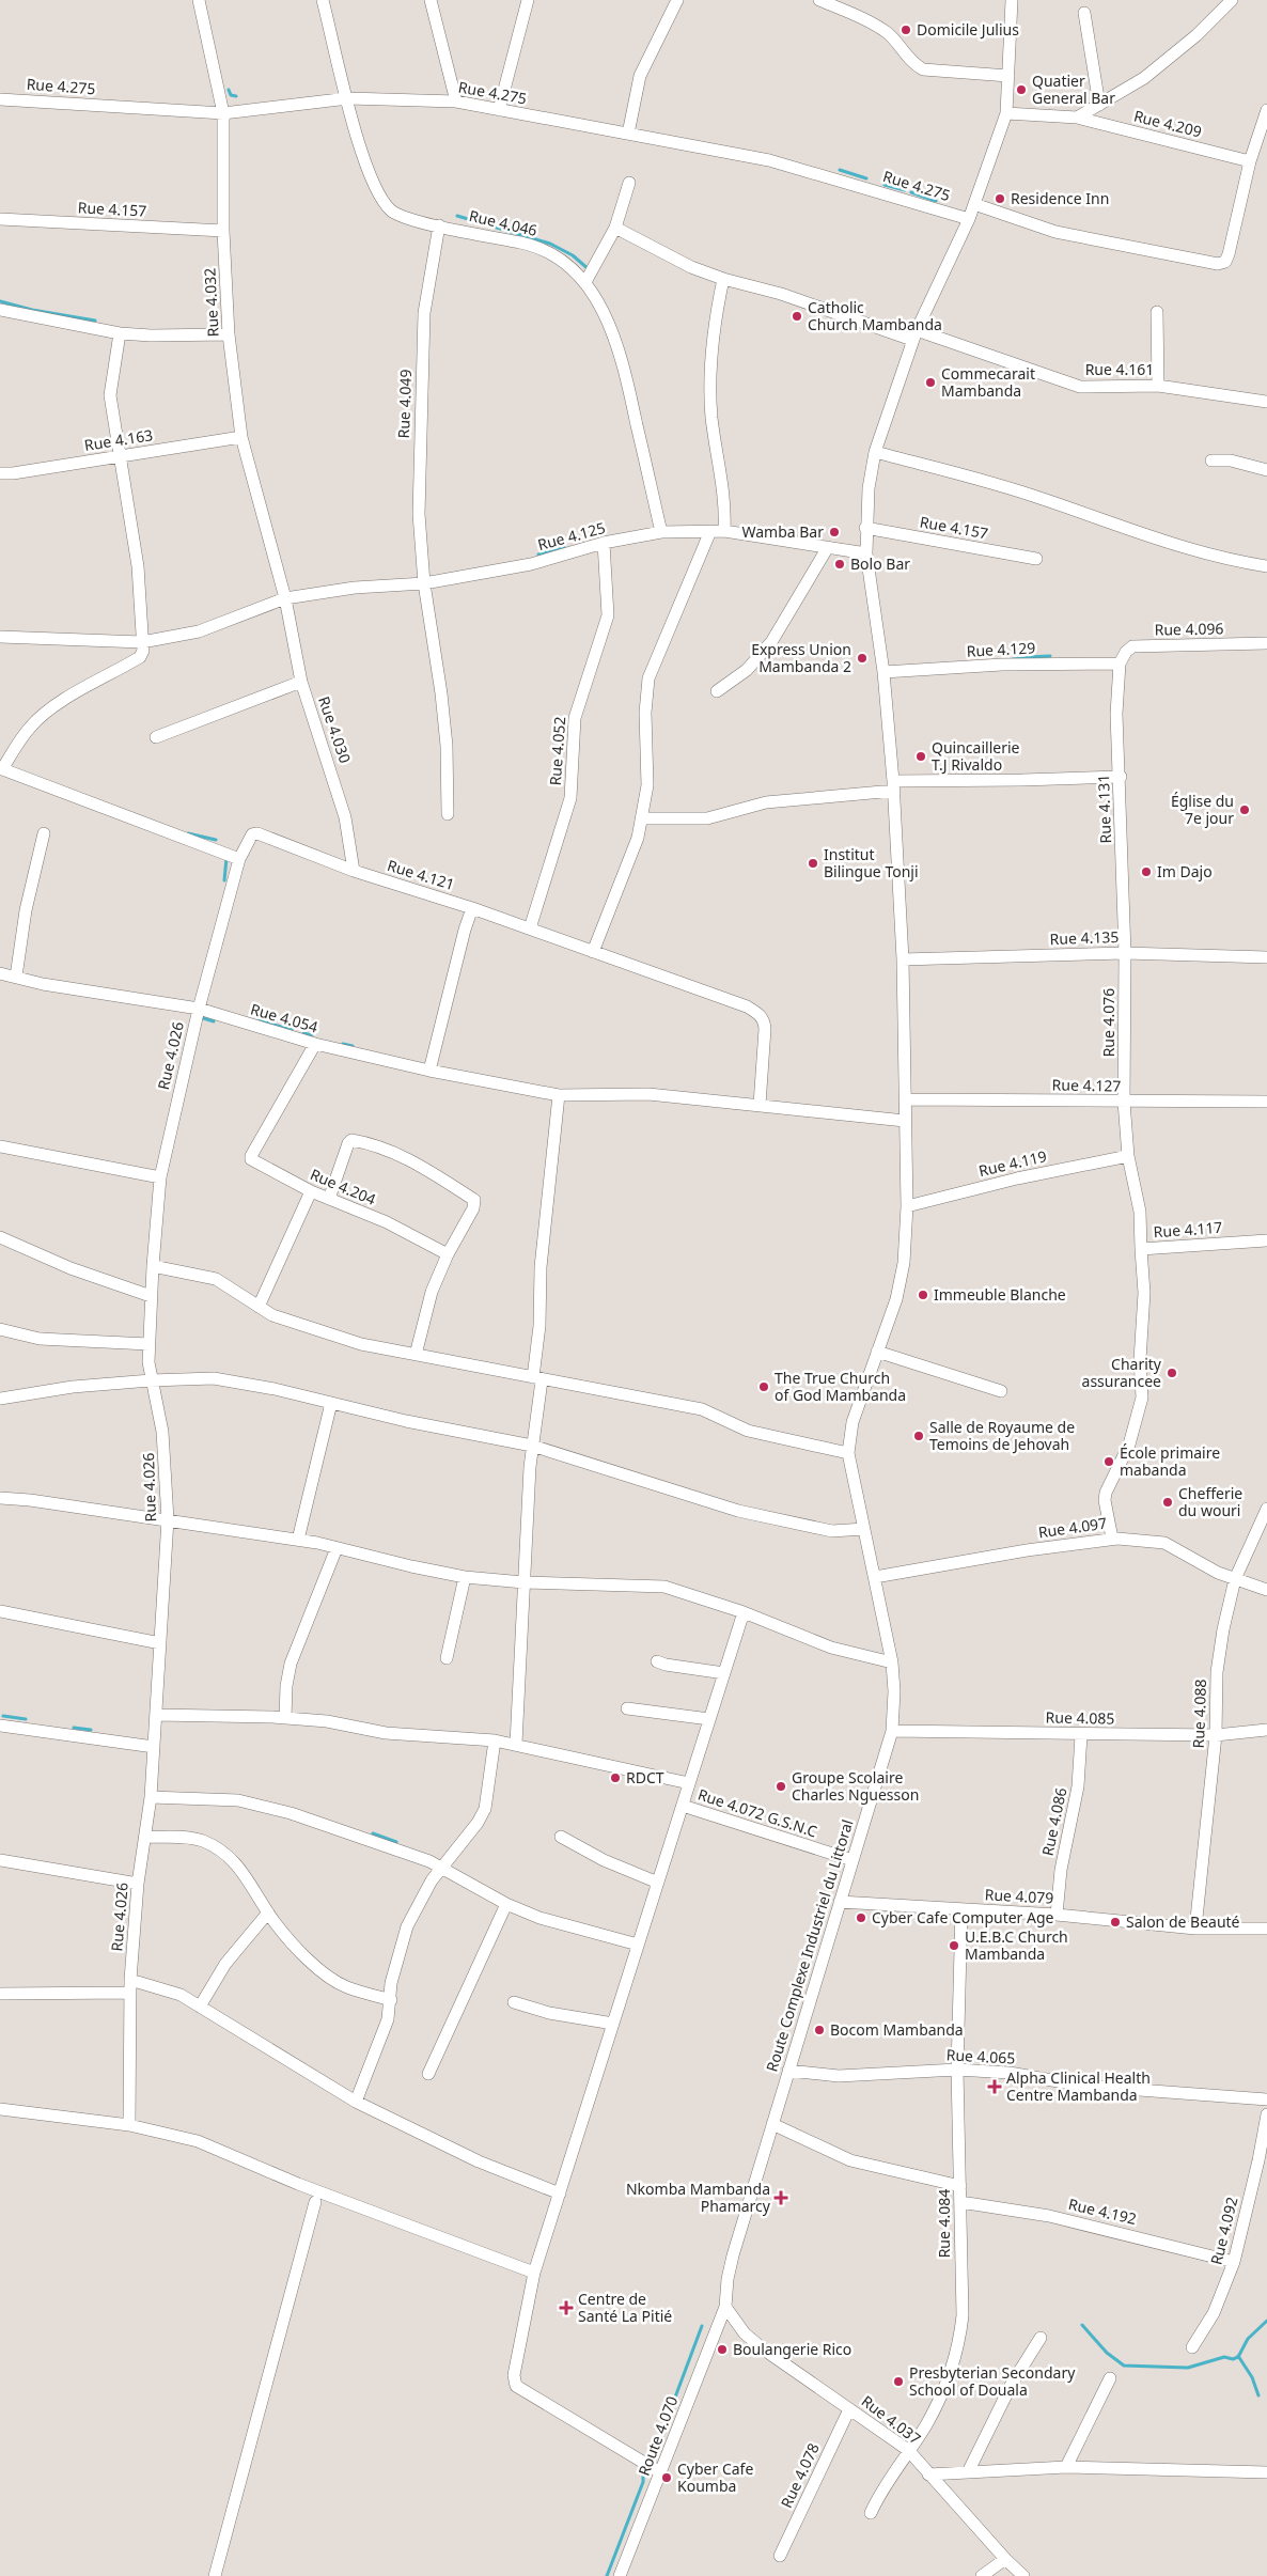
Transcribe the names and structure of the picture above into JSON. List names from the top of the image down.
{
  "streets": {
    "street": [
      "Rue 4.275",
      "Rue 4.209",
      "Rue 4.157",
      "Rue 4.046",
      "Rue 4.032",
      "Rue 4.161",
      "Rue 4.049",
      "Rue 4.163",
      "Rue 4.125",
      "Rue 4.096",
      "Rue 4.129",
      "Rue 4.030",
      "Rue 4.052",
      "Rue 4.131",
      "Rue 4.121",
      "Rue 4.135",
      "Rue 4.054",
      "Rue 4.076",
      "Rue 4.026",
      "Rue 4.127",
      "Rue 4.119",
      "Rue 4.204",
      "Rue 4.117",
      "Rue 4.097",
      "Rue 4.088",
      "Rue 4.085",
      "Rue 4.072 G.S.N.C",
      "Rue 4.086",
      "Rue 4.079",
      "Route Complexe Industriel du Littoral",
      "Rue 4.065",
      "Rue 4.192",
      "Rue 4.084",
      "Rue 4.092",
      "Rue 4.037",
      "Route 4.070",
      "Rue 4.078"
    ]
  },
  "crossings": [
    ["Rue 4.275", "Rue 4.046"],
    ["Rue 4.275", "Rue 4.032"],
    ["Rue 4.275", "Route Complexe Industriel du Littoral"],
    ["Rue 4.209", "Route Complexe Industriel du Littoral"],
    ["Rue 4.157", "Rue 4.032"],
    ["Rue 4.157", "Route Complexe Industriel du Littoral"],
    ["Rue 4.046", "Rue 4.049"],
    ["Rue 4.046", "Rue 4.125"],
    ["Rue 4.032", "Rue 4.163"],
    ["Rue 4.032", "Rue 4.125"],
    ["Rue 4.032", "Rue 4.030"],
    ["Rue 4.161", "Route Complexe Industriel du Littoral"],
    ["Rue 4.049", "Rue 4.125"],
    ["Rue 4.125", "Rue 4.030"],
    ["Rue 4.125", "Rue 4.052"],
    ["Rue 4.125", "Route Complexe Industriel du Littoral"],
    ["Rue 4.096", "Rue 4.129"],
    ["Rue 4.096", "Rue 4.131"],
    ["Rue 4.129", "Rue 4.131"],
    ["Rue 4.129", "Route Complexe Industriel du Littoral"],
    ["Rue 4.030", "Rue 4.121"],
    ["Rue 4.052", "Rue 4.121"],
    ["Rue 4.131", "Rue 4.135"],
    ["Rue 4.131", "Rue 4.076"],
    ["Rue 4.121", "Rue 4.054"],
    ["Rue 4.121", "Rue 4.026"],
    ["Rue 4.135", "Rue 4.076"],
    ["Rue 4.135", "Route Complexe Industriel du Littoral"],
    ["Rue 4.054", "Rue 4.026"],
    ["Rue 4.054", "Rue 4.204"],
    ["Rue 4.054", "Route Complexe Industriel du Littoral"],
    ["Rue 4.076", "Rue 4.127"],
    ["Rue 4.076", "Rue 4.119"],
    ["Rue 4.076", "Rue 4.117"],
    ["Rue 4.127", "Route Complexe Industriel du Littoral"],
    ["Rue 4.119", "Rue 4.117"],
    ["Rue 4.119", "Route Complexe Industriel du Littoral"],
    ["Rue 4.097", "Rue 4.088"],
    ["Rue 4.097", "Route Complexe Industriel du Littoral"],
    ["Rue 4.088", "Rue 4.085"],
    ["Rue 4.088", "Rue 4.079"],
    ["Rue 4.085", "Rue 4.086"],
    ["Rue 4.085", "Route Complexe Industriel du Littoral"],
    ["Rue 4.072 G.S.N.C", "Route Complexe Industriel du Littoral"],
    ["Rue 4.086", "Rue 4.079"],
    ["Rue 4.079", "Route Complexe Industriel du Littoral"],
    ["Rue 4.079", "Rue 4.084"],
    ["Route Complexe Industriel du Littoral", "Rue 4.065"],
    ["Route Complexe Industriel du Littoral", "Rue 4.037"],
    ["Route Complexe Industriel du Littoral", "Route 4.070"],
    ["Rue 4.065", "Rue 4.084"],
    ["Rue 4.192", "Rue 4.084"],
    ["Rue 4.192", "Rue 4.092"],
    ["Rue 4.084", "Rue 4.037"],
    ["Rue 4.037", "Route 4.070"],
    ["Rue 4.037", "Rue 4.078"]
  ],
  "places": {
    "other": [
      "Domicile Julius",
      "Quatier General Bar",
      "Residence Inn",
      "Catholic Church Mambanda",
      "Commecarait Mambanda",
      "Wamba Bar",
      "Bolo Bar",
      "Express Union Mambanda 2",
      "Quincaillerie T.J Rivaldo",
      "Église du 7e jour",
      "Institut Bilingue Tonji",
      "Im Dajo",
      "Immeuble Blanche",
      "Charity assurancee",
      "The True Church of God Mambanda",
      "Salle de Royaume de Temoins de Jehovah",
      "École primaire mabanda",
      "Chefferie du wouri",
      "RDCT",
      "Groupe Scolaire Charles Nguesson",
      "Cyber Cafe Computer Age",
      "Salon de Beauté",
      "U.E.B.C Church Mambanda",
      "Bocom Mambanda",
      "Boulangerie Rico",
      "Presbyterian Secondary School of Douala",
      "Cyber Cafe Koumba"
    ],
    "health": ["Alpha Clinical Health Centre Mambanda", "Nkomba Mambanda Phamarcy", "Centre de Santé La Pitié"]
  }
}
